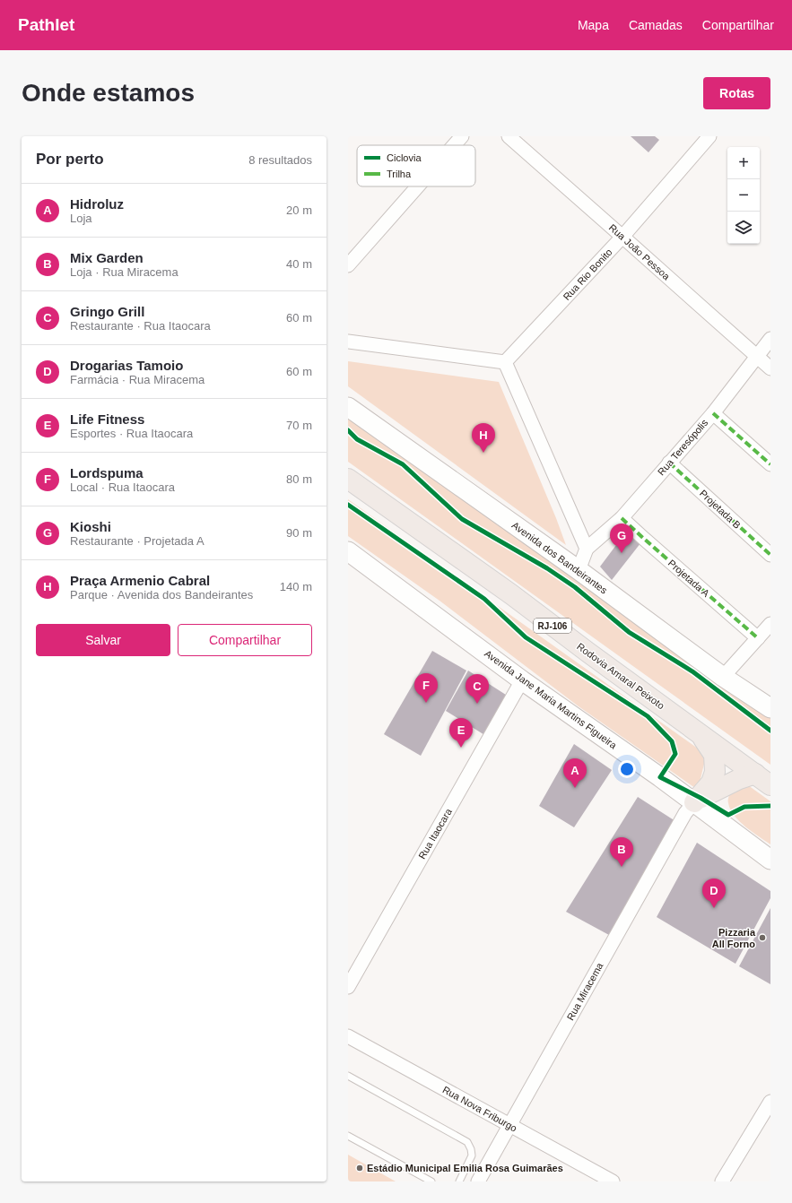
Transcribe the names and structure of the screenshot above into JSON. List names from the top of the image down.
{
  "streets": {
    "highway": ["RJ-106", "Rodovia Amaral Peixoto"],
    "main road": ["Avenida dos Bandeirantes", "Avenida Jane Maria Martins Figueira"],
    "street": [
      "Rua João Pessoa",
      "Rua Rio Bonito",
      "Rua Teresópolis",
      "Projetada B",
      "Projetada A",
      "Rua Itaocara",
      "Rua Miracema",
      "Rua Nova Friburgo"
    ]
  },
  "crossings": [
    ["Rua João Pessoa", "Rua Rio Bonito"],
    ["Rua João Pessoa", "Rua Teresópolis"],
    ["Rua Teresópolis", "Projetada B"],
    ["Rua Teresópolis", "Projetada A"],
    ["Avenida Jane Maria Martins Figueira", "Rua Itaocara"],
    ["Avenida Jane Maria Martins Figueira", "Rua Miracema"],
    ["Rua Miracema", "Rua Nova Friburgo"]
  ],
  "places": ["Pizzaria All Forno", "Estádio Municipal Emilia Rosa Guimarães"],
  "legend": ["Ciclovia", "Trilha"],
  "page": {
    "header": "Pathlet",
    "nav": ["Mapa", "Camadas", "Compartilhar"],
    "buttons": [
      "Rotas",
      ["Salvar", "Compartilhar"]
    ],
    "title": "Onde estamos",
    "heading": ["Por perto", "8 resultados"],
    "map_buttons": ["+", "−"],
    "list": [
      {
        "mark": "A",
        "name": "Hidroluz",
        "note": "Loja",
        "value": "20 m"
      },
      {
        "mark": "B",
        "name": "Mix Garden",
        "note": "Loja · Rua Miracema",
        "value": "40 m"
      },
      {
        "mark": "C",
        "name": "Gringo Grill",
        "note": "Restaurante · Rua Itaocara",
        "value": "60 m"
      },
      {
        "mark": "D",
        "name": "Drogarias Tamoio",
        "note": "Farmácia · Rua Miracema",
        "value": "60 m"
      },
      {
        "mark": "E",
        "name": "Life Fitness",
        "note": "Esportes · Rua Itaocara",
        "value": "70 m"
      },
      {
        "mark": "F",
        "name": "Lordspuma",
        "note": "Local · Rua Itaocara",
        "value": "80 m"
      },
      {
        "mark": "G",
        "name": "Kioshi",
        "note": "Restaurante · Projetada A",
        "value": "90 m"
      },
      {
        "mark": "H",
        "name": "Praça Armenio Cabral",
        "note": "Parque · Avenida dos Bandeirantes",
        "value": "140 m"
      }
    ],
    "pins": [
      "H",
      "G",
      "F",
      "C",
      "E",
      "A",
      "B",
      "D"
    ]
  }
}
